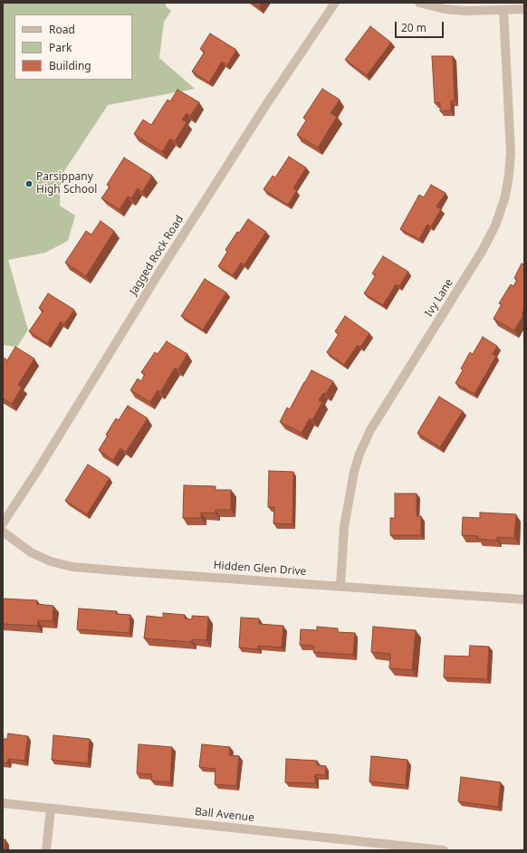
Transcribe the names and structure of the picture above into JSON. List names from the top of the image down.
{
  "streets": {
    "street": [
      "Jagged Rock Road",
      "Ivy Lane",
      "Hidden Glen Drive",
      "Ball Avenue"
    ]
  },
  "crossings": [
    ["Ivy Lane", "Hidden Glen Drive"]
  ],
  "places": ["Parsippany High School"],
  "legend": ["Road", "Park", "Building"],
  "scale_bar": "20 m"
}
